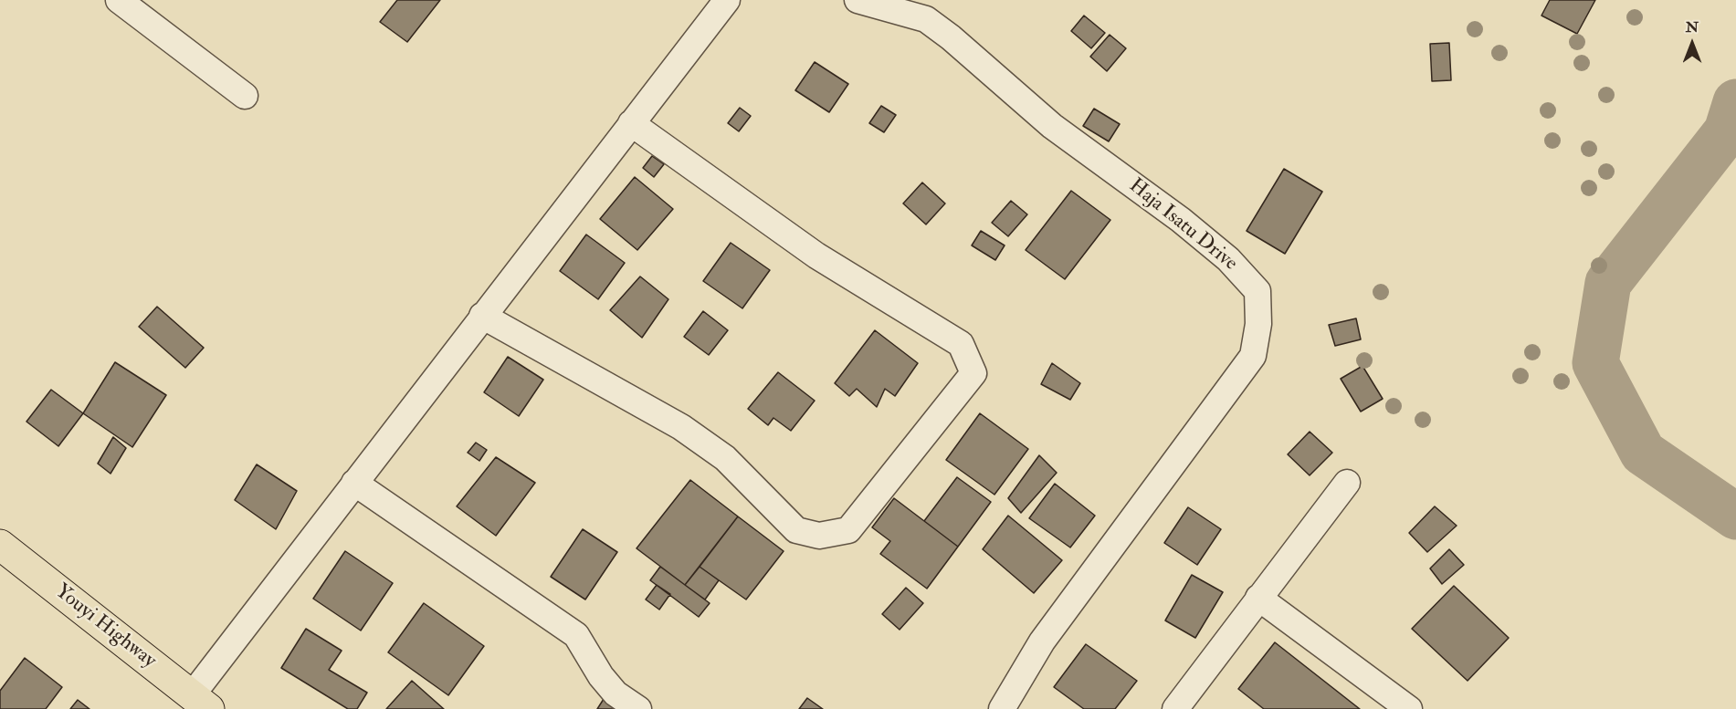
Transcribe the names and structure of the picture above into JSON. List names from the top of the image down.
{
  "streets": {
    "main road": ["Youyi Highway"],
    "street": ["Haja Isatu Drive"]
  },
  "north": "top"
}
